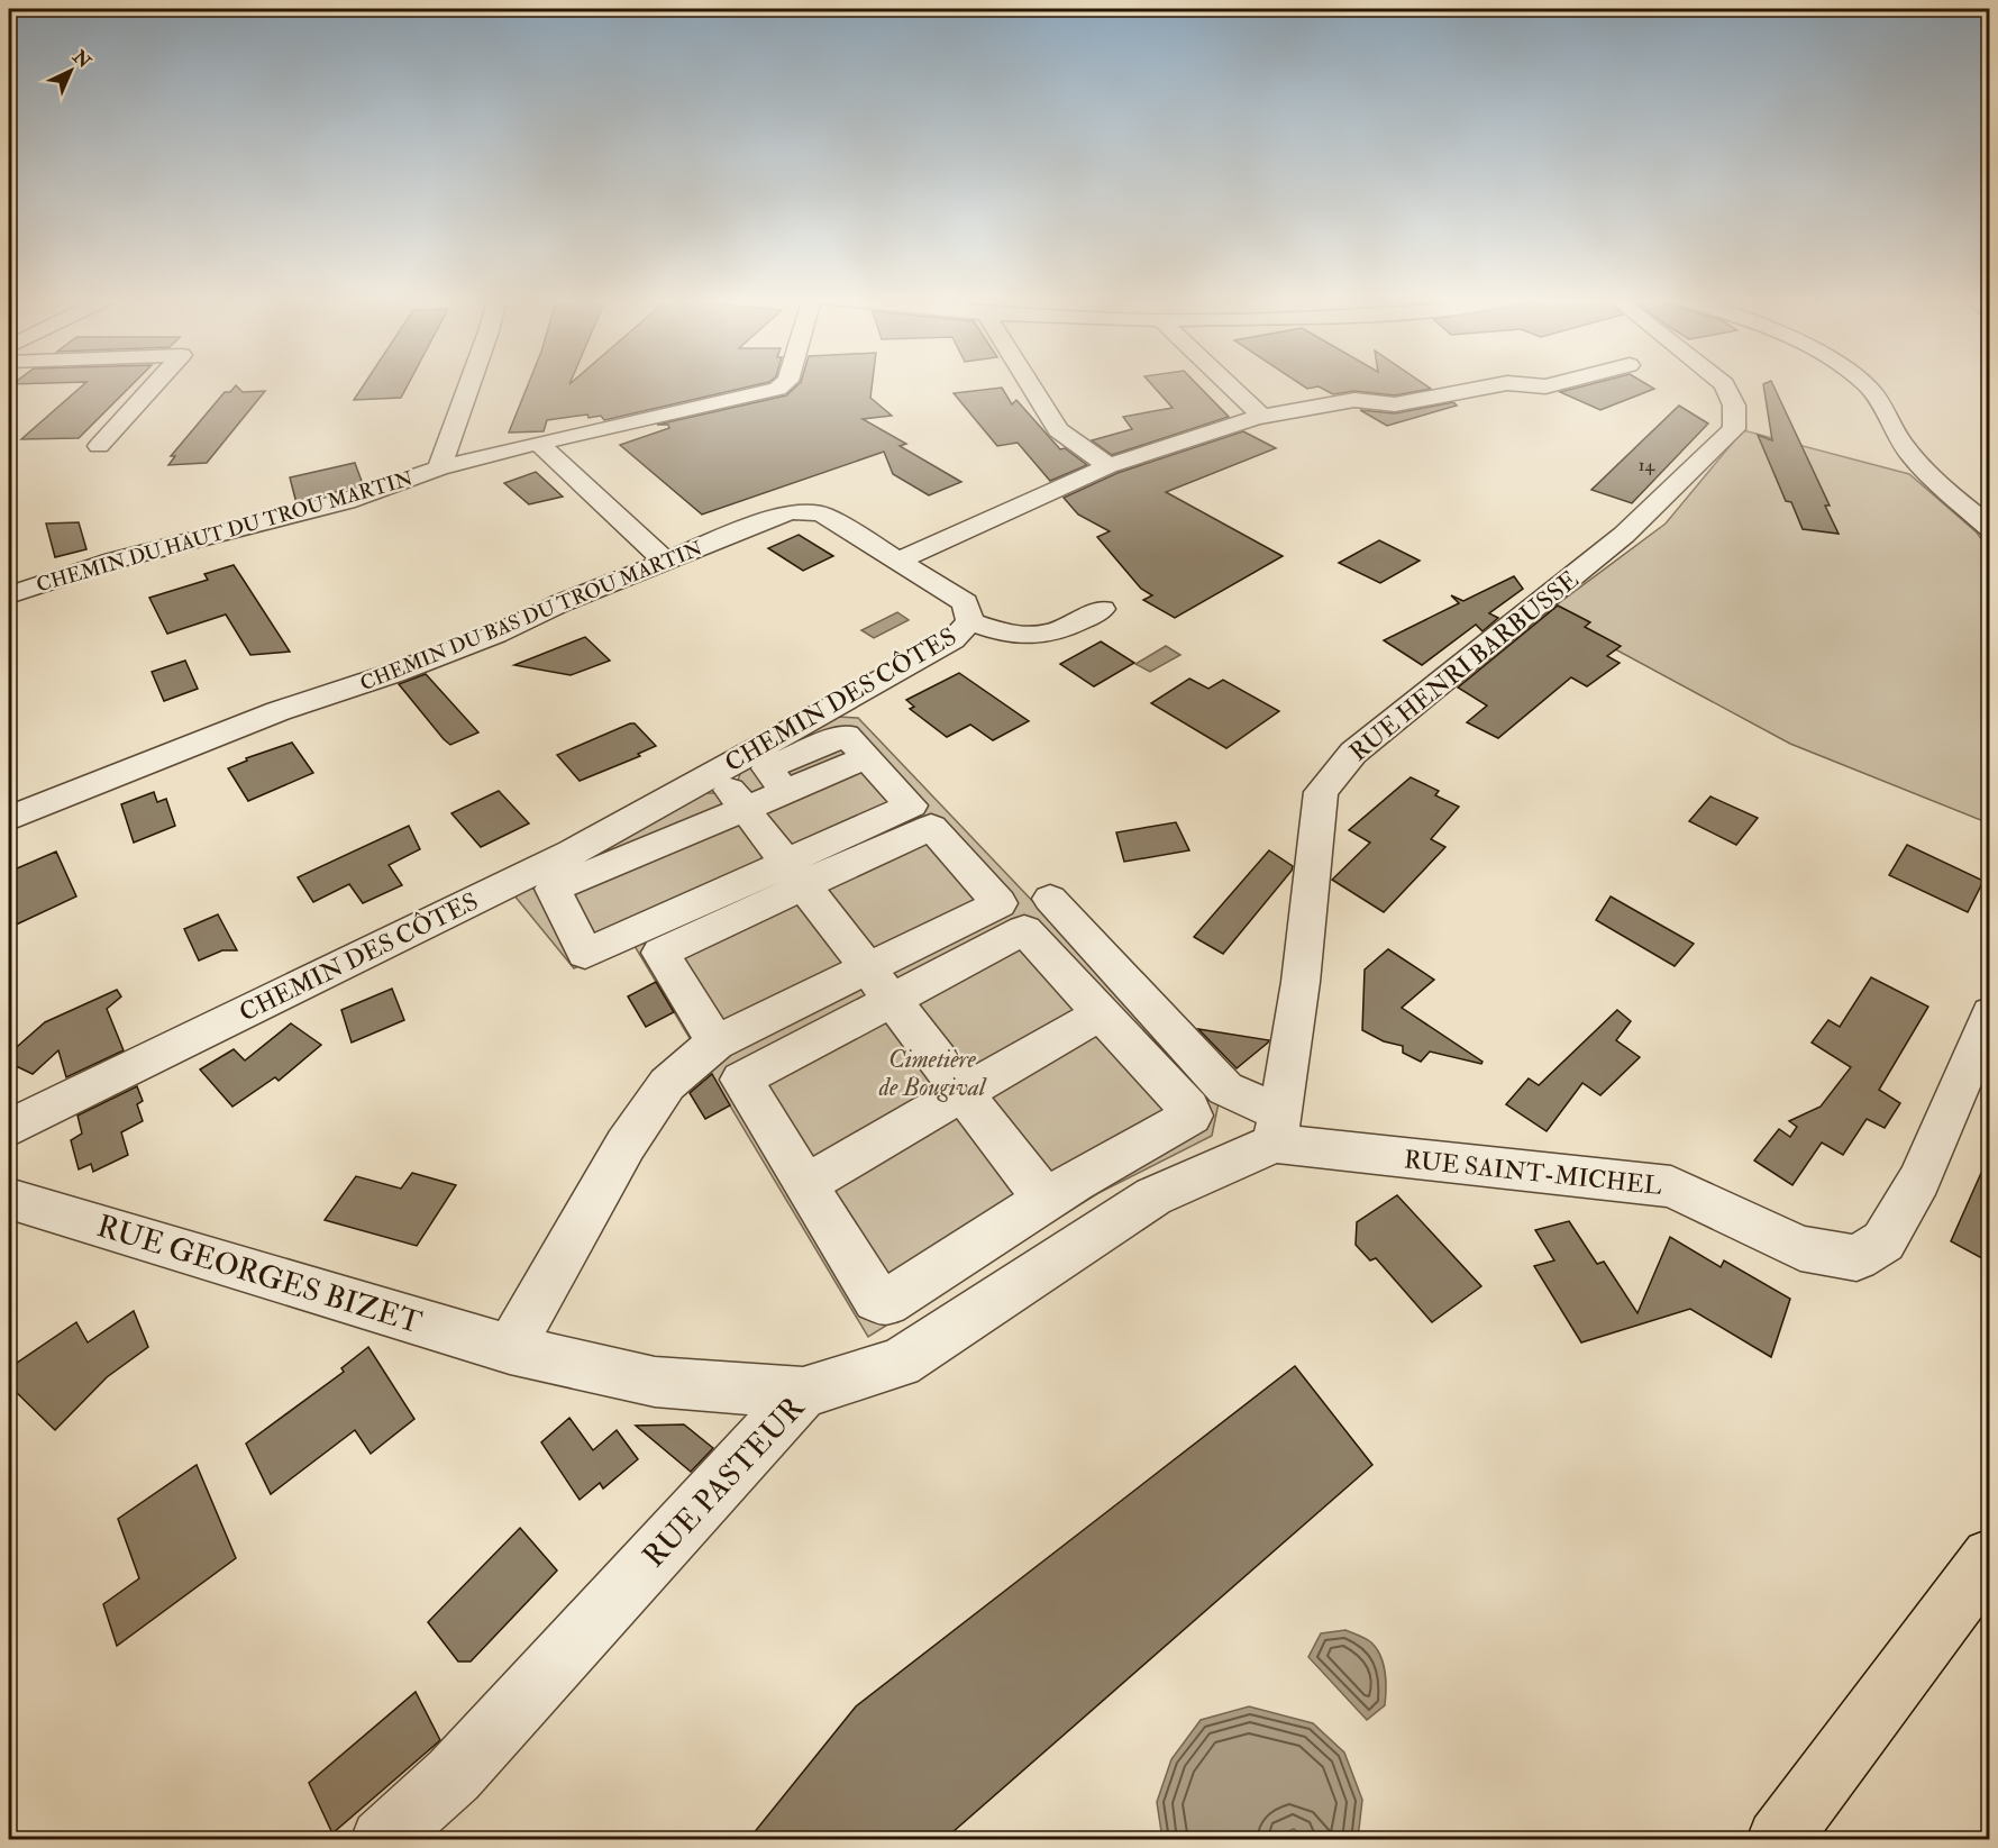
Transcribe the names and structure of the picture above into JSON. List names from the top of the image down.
{
  "streets": {
    "street": [
      "CHEMIN DU HAUT DU TROU MARTIN",
      "CHEMIN DU BAS DU TROU MARTIN",
      "RUE HENRI BARBUSSE",
      "CHEMIN DES CÔTES",
      "RUE SAINT-MICHEL",
      "RUE GEORGES BIZET",
      "RUE PASTEUR"
    ]
  },
  "crossings": [
    ["CHEMIN DU BAS DU TROU MARTIN", "CHEMIN DES CÔTES"],
    ["RUE HENRI BARBUSSE", "RUE SAINT-MICHEL"],
    ["RUE HENRI BARBUSSE", "RUE PASTEUR"],
    ["RUE SAINT-MICHEL", "RUE PASTEUR"],
    ["RUE GEORGES BIZET", "RUE PASTEUR"]
  ],
  "parks": ["Cimetière de Bougival"],
  "house_numbers": ["14"],
  "north": "top right"
}
